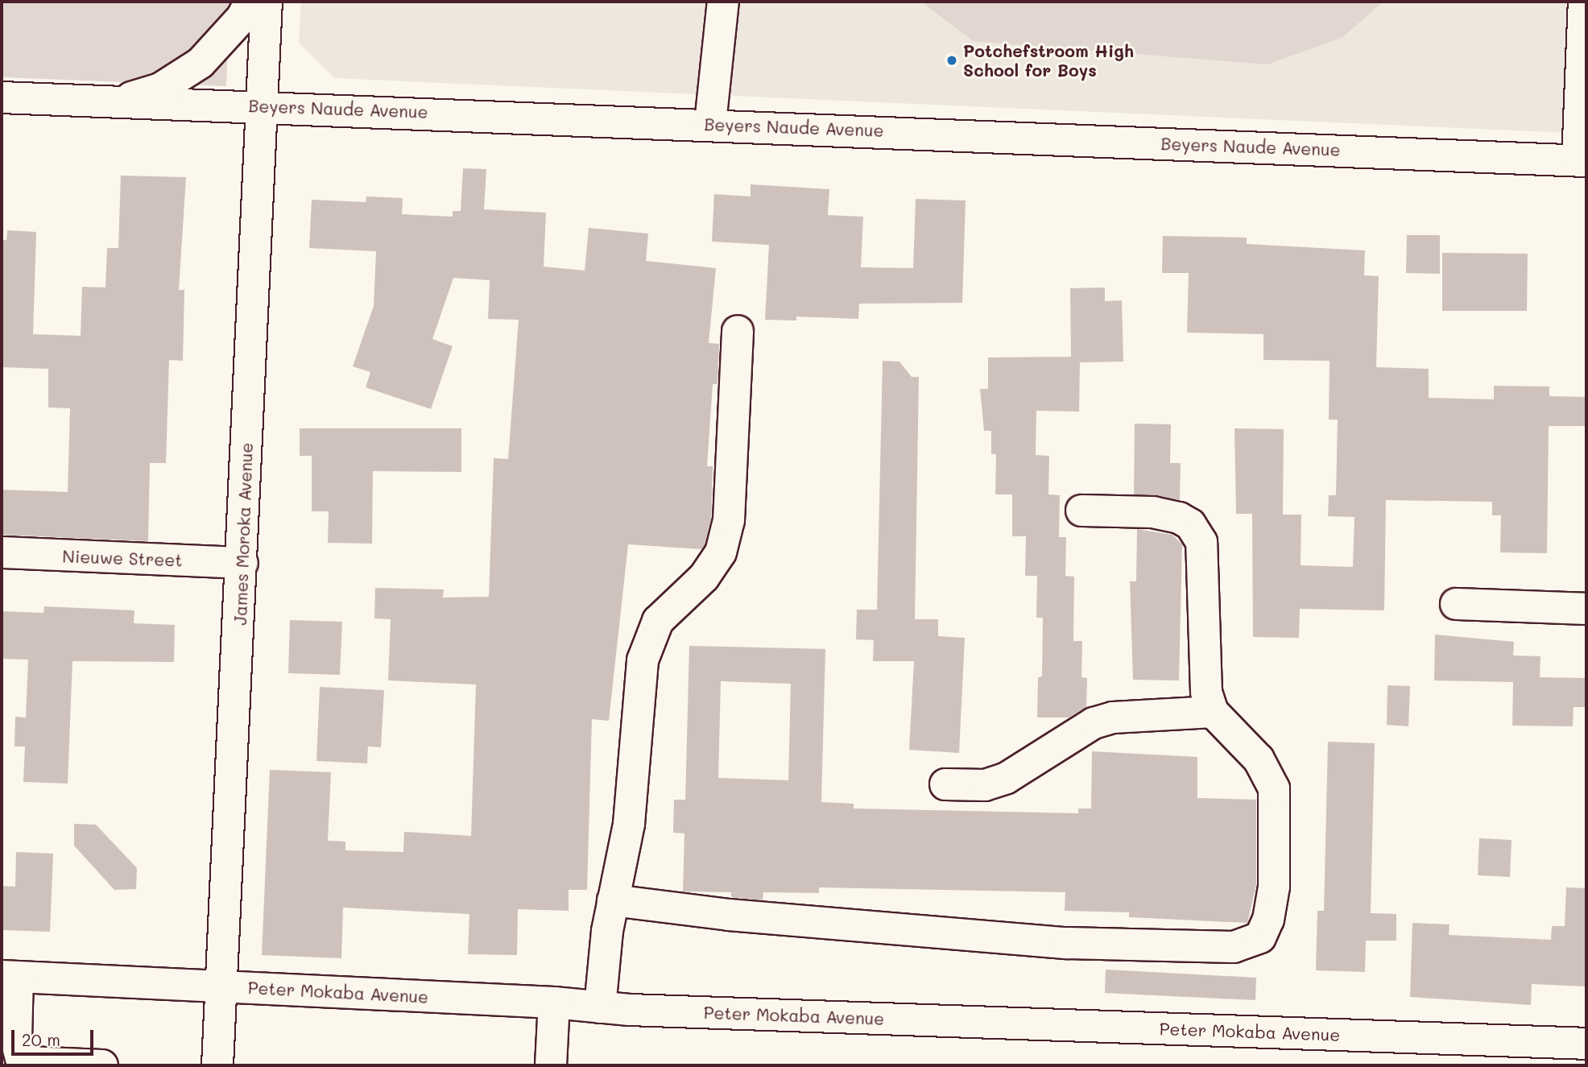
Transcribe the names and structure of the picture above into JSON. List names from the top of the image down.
{
  "streets": {
    "street": [
      "Beyers Naude Avenue",
      "James Moroka Avenue",
      "Nieuwe Street",
      "Peter Mokaba Avenue"
    ]
  },
  "crossings": [
    ["Beyers Naude Avenue", "James Moroka Avenue"],
    ["James Moroka Avenue", "Nieuwe Street"],
    ["James Moroka Avenue", "Peter Mokaba Avenue"]
  ],
  "places": ["Potchefstroom High School for Boys"],
  "scale_bar": "20 m"
}
